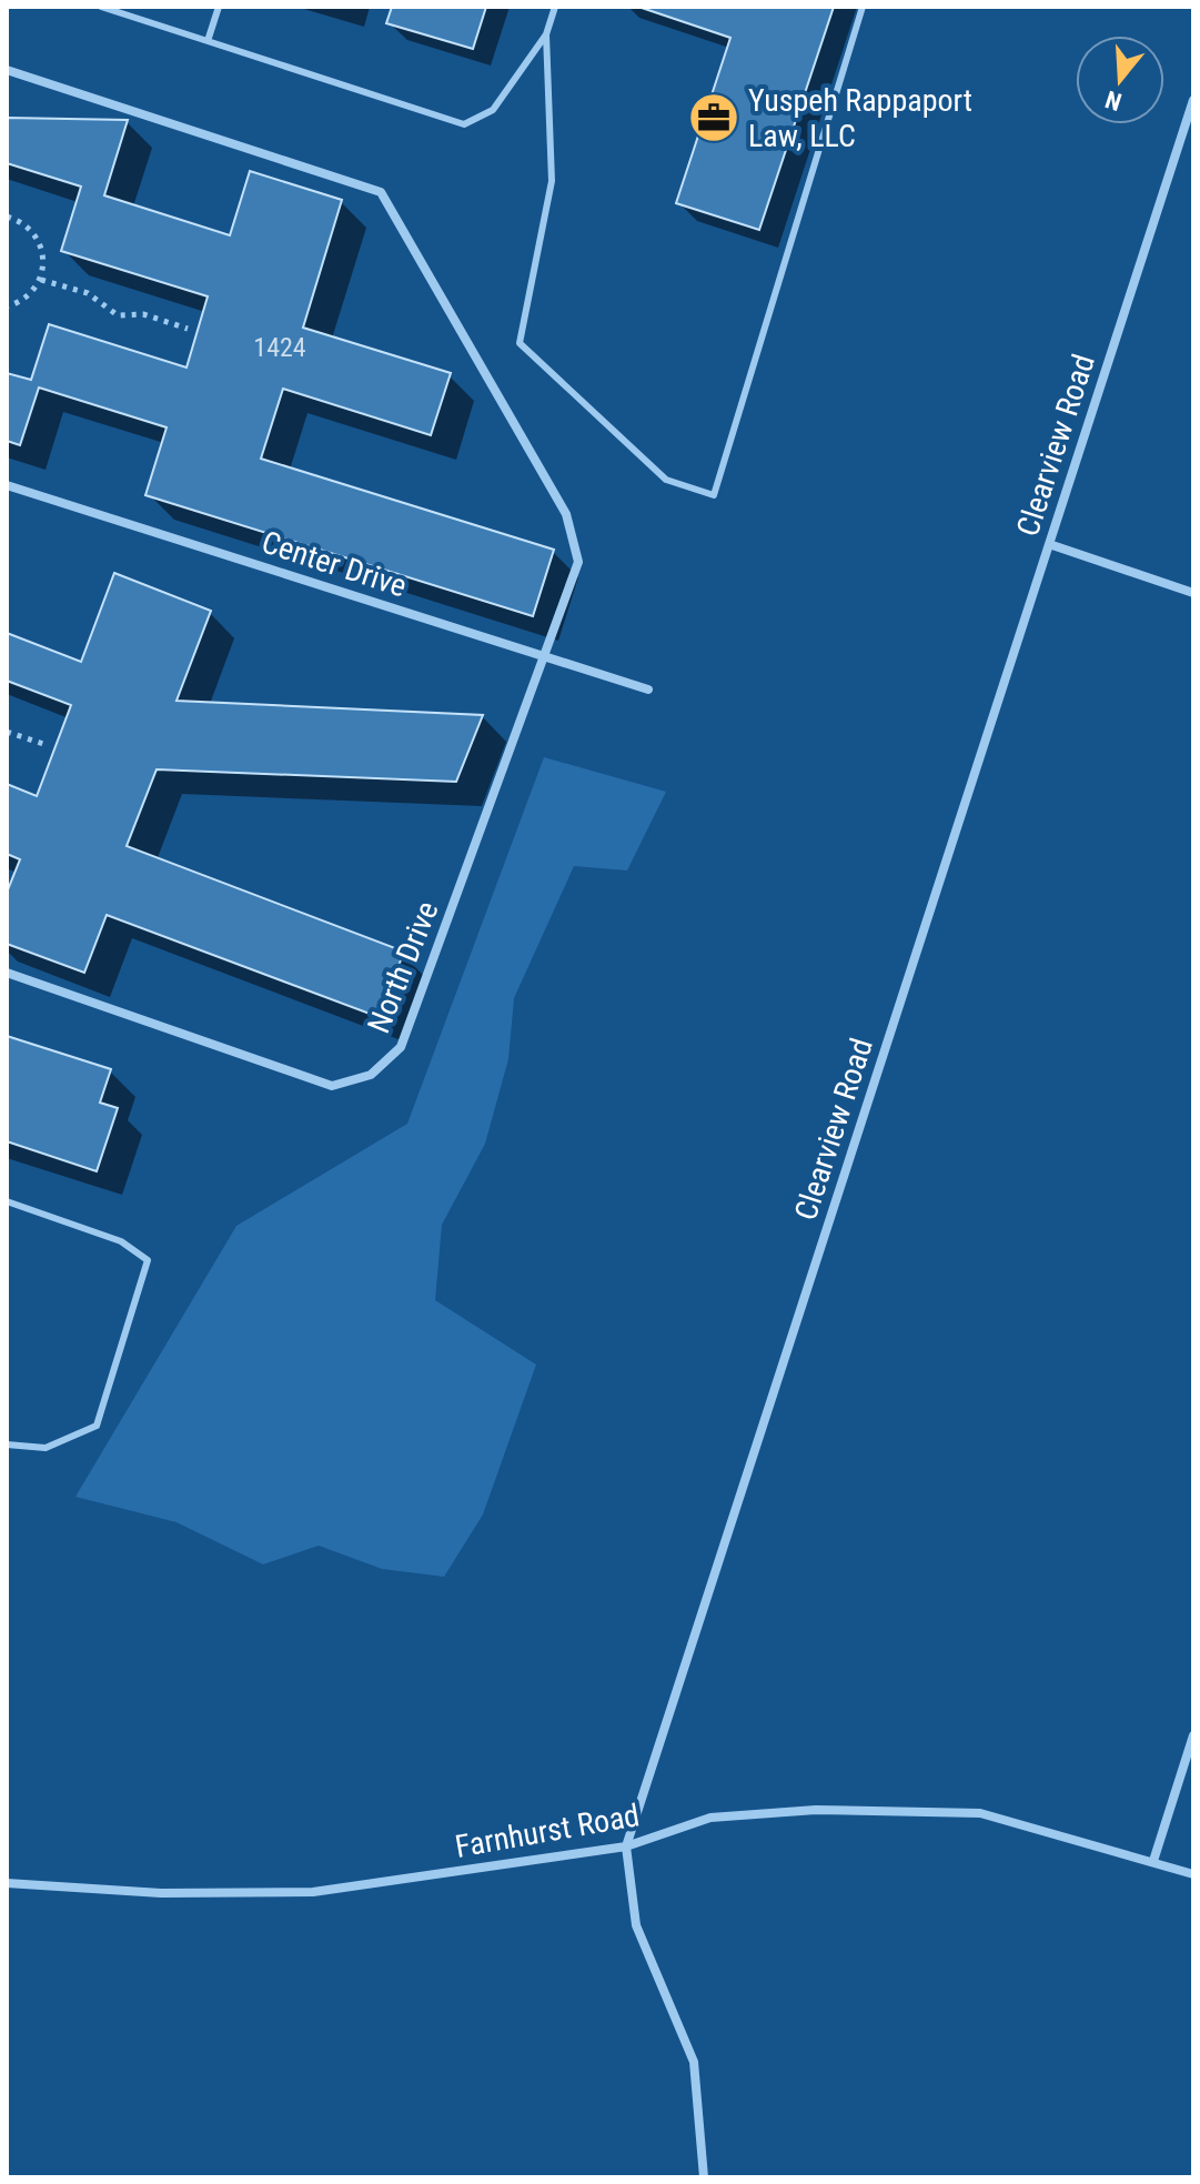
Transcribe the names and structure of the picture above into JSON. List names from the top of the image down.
{
  "streets": {
    "street": [
      "Clearview Road",
      "Center Drive",
      "North Drive",
      "Farnhurst Road"
    ]
  },
  "crossings": [
    ["Clearview Road", "Farnhurst Road"],
    ["Center Drive", "North Drive"]
  ],
  "places": {
    "office": ["Yuspeh Rappaport Law, LLC"]
  },
  "house_numbers": ["1424"],
  "north": "bottom"
}
